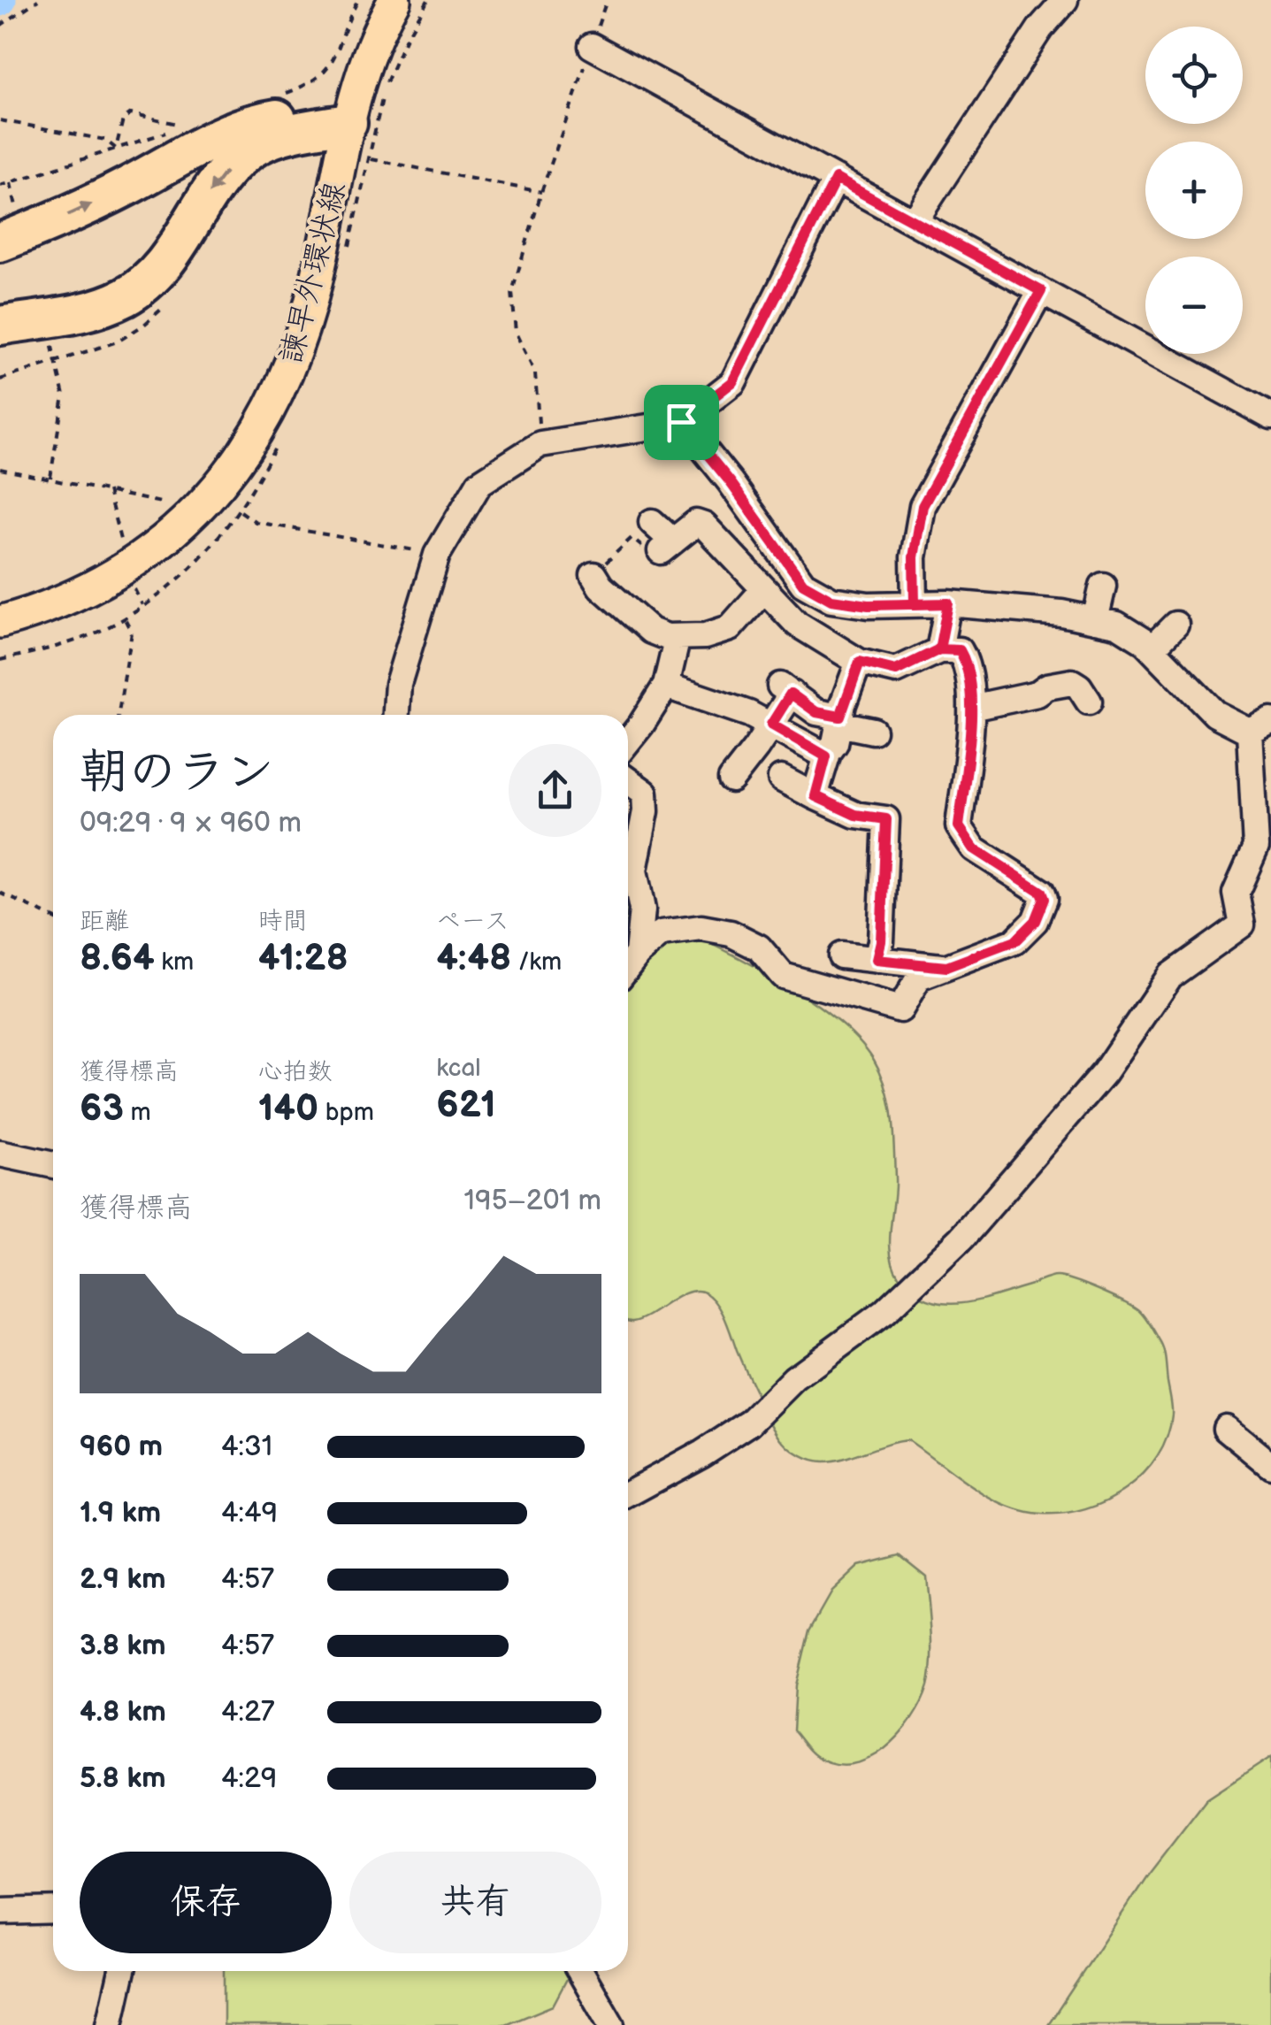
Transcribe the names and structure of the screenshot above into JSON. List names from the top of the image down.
{
  "streets": {
    "main road": ["諫早外環状線"]
  },
  "page": {
    "map_buttons": ["+", "−"],
    "heading": ["朝のラン", "09:29 · 9 × 960 m"],
    "stats": [
      ["距離", "8.64 km"],
      ["時間", "41:28"],
      ["ペース", "4:48 /km"],
      ["獲得標高", "63 m"],
      ["心拍数", "140 bpm"],
      ["kcal", "621"]
    ],
    "chart": ["獲得標高", "195–201 m"],
    "list": [
      {
        "name": "960 m",
        "note": "4:31"
      },
      {
        "name": "1.9 km",
        "note": "4:49"
      },
      {
        "name": "2.9 km",
        "note": "4:57"
      },
      {
        "name": "3.8 km",
        "note": "4:57"
      },
      {
        "name": "4.8 km",
        "note": "4:27"
      },
      {
        "name": "5.8 km",
        "note": "4:29"
      }
    ],
    "buttons": ["保存", "共有"]
  }
}
